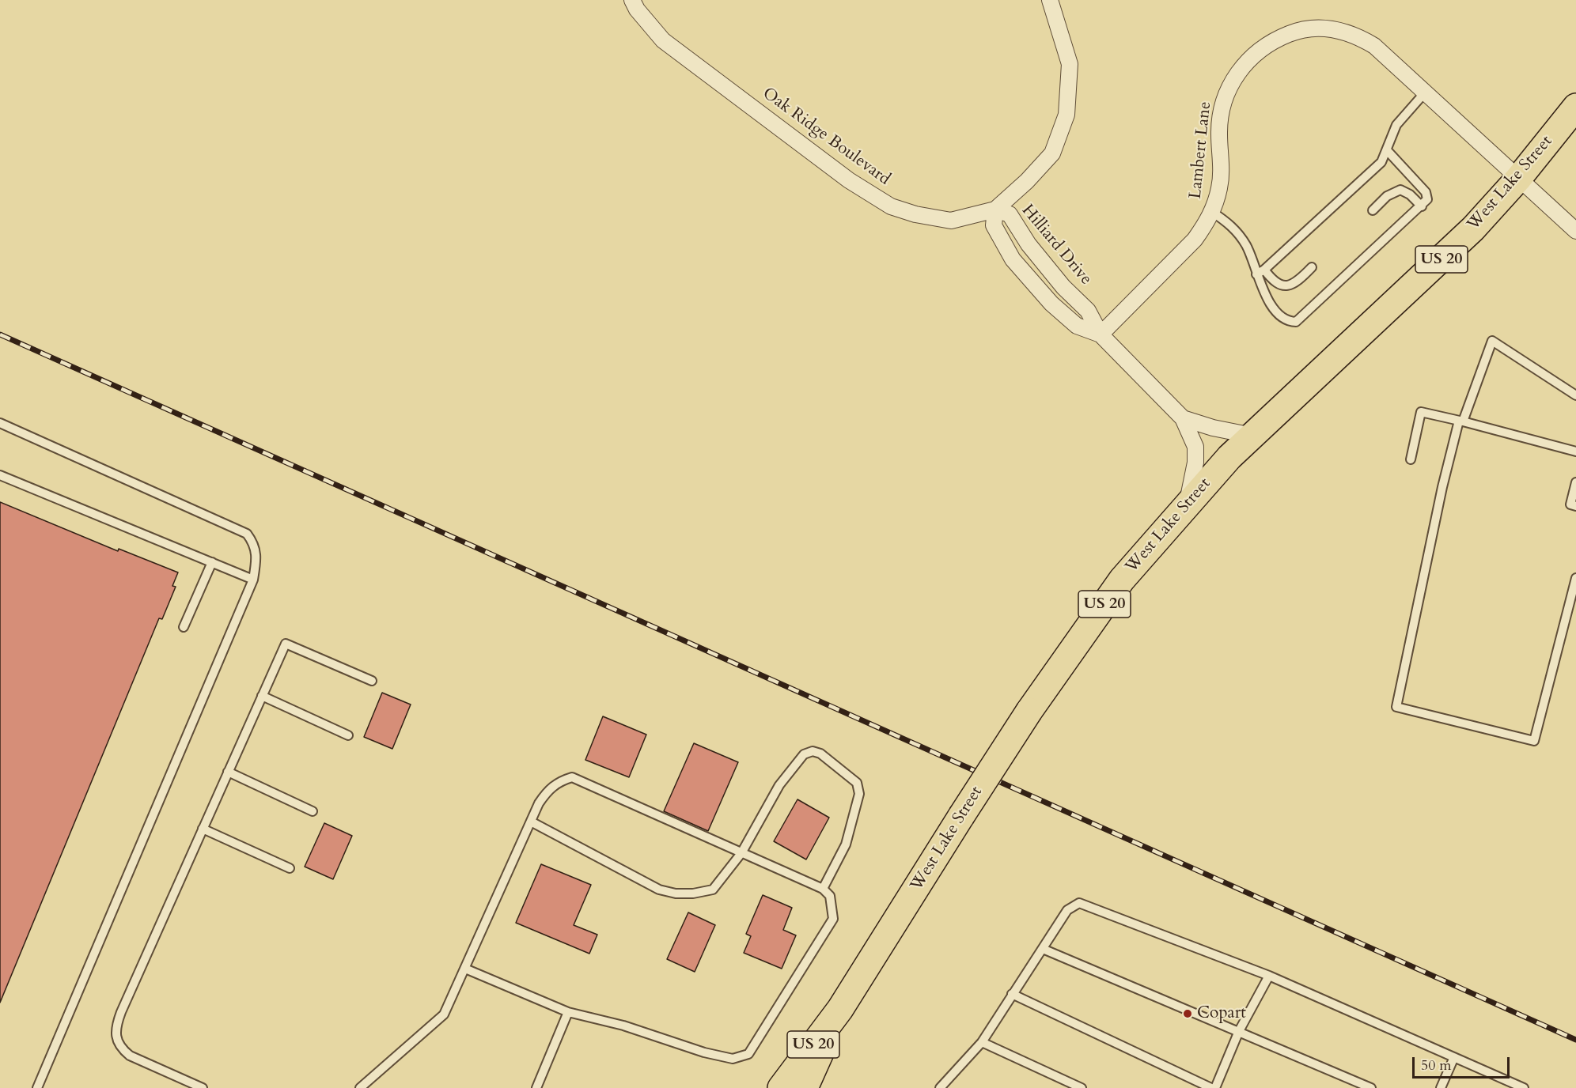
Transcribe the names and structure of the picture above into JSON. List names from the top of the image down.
{
  "streets": {
    "highway": ["West Lake Street", "US 20"],
    "street": ["Oak Ridge Boulevard", "Lambert Lane", "Hilliard Drive"]
  },
  "crossings": [
    ["Oak Ridge Boulevard", "Hilliard Drive"],
    ["Lambert Lane", "West Lake Street"],
    ["Lambert Lane", "Hilliard Drive"],
    ["West Lake Street", "Hilliard Drive"]
  ],
  "places": ["Copart"],
  "scale_bar": "50 m"
}
